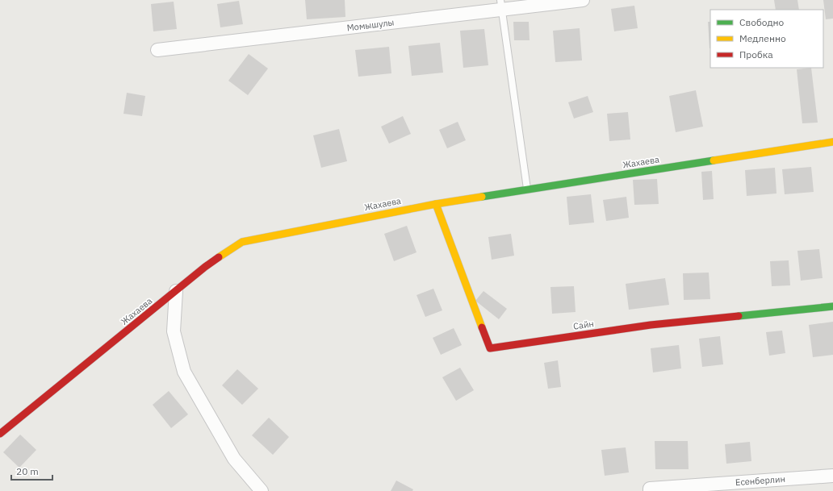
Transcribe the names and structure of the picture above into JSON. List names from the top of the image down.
{
  "streets": {
    "street": [
      "Момышулы",
      "Жахаева",
      "Сайн",
      "Есенберлин"
    ]
  },
  "crossings": [
    ["Жахаева", "Сайн"]
  ],
  "legend": ["Свободно", "Медленно", "Пробка"],
  "scale_bar": "20 m"
}
